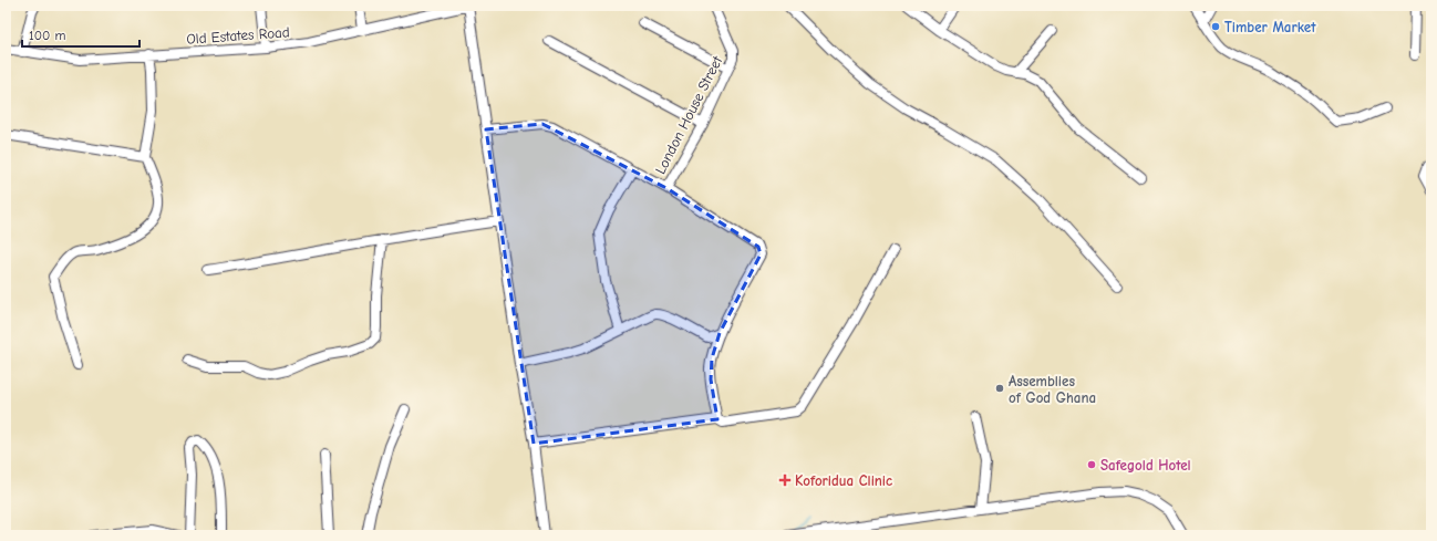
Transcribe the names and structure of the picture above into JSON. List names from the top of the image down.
{
  "streets": {
    "street": ["Old Estates Road", "London House Street"]
  },
  "places": {
    "other": ["Timber Market", "Assemblies of God Ghana", "Safegold Hotel"],
    "health": ["Koforidua Clinic"]
  },
  "scale_bar": "100 m"
}
